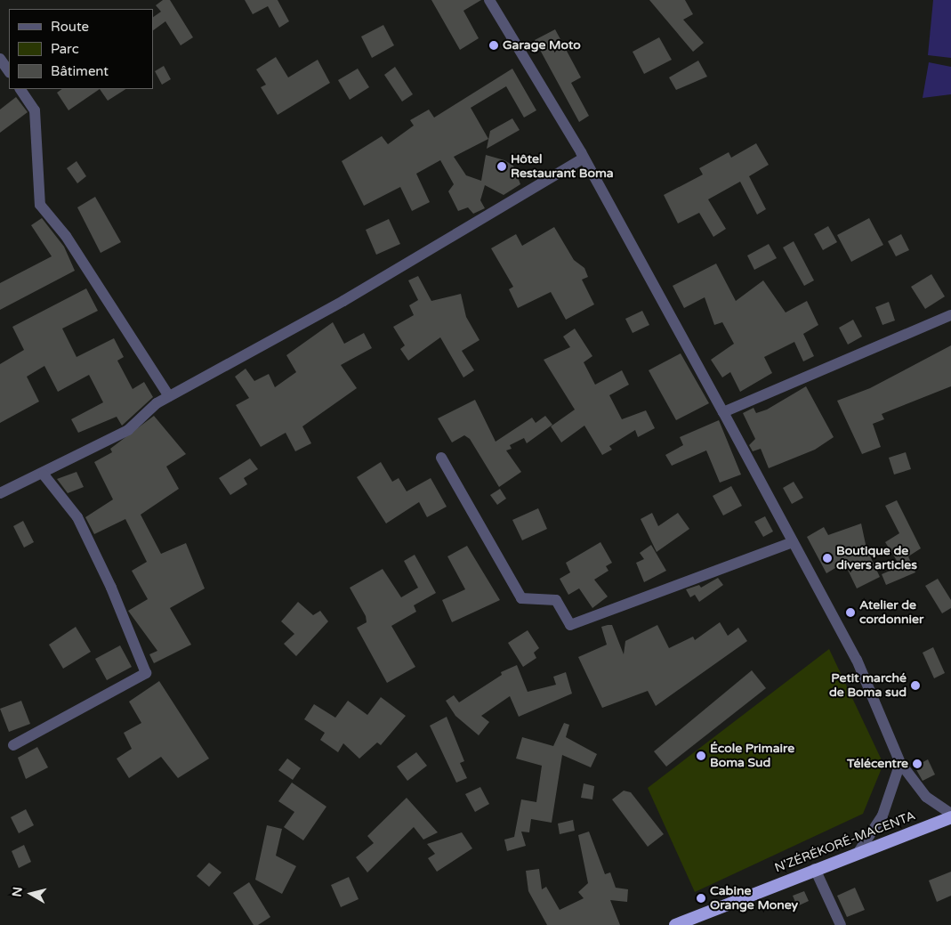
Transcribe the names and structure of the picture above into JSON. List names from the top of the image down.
{
  "streets": {
    "highway": ["N'ZÉRÉKORÉ-MACENTA"]
  },
  "places": [
    "Garage Moto",
    "Hôtel Restaurant Boma",
    "Boutique de divers articles",
    "Atelier de cordonnier",
    "Petit marché de Boma sud",
    "École Primaire Boma Sud",
    "Télécentre",
    "Cabine Orange Money"
  ],
  "legend": ["Route", "Parc", "Bâtiment"],
  "north": "left"
}
